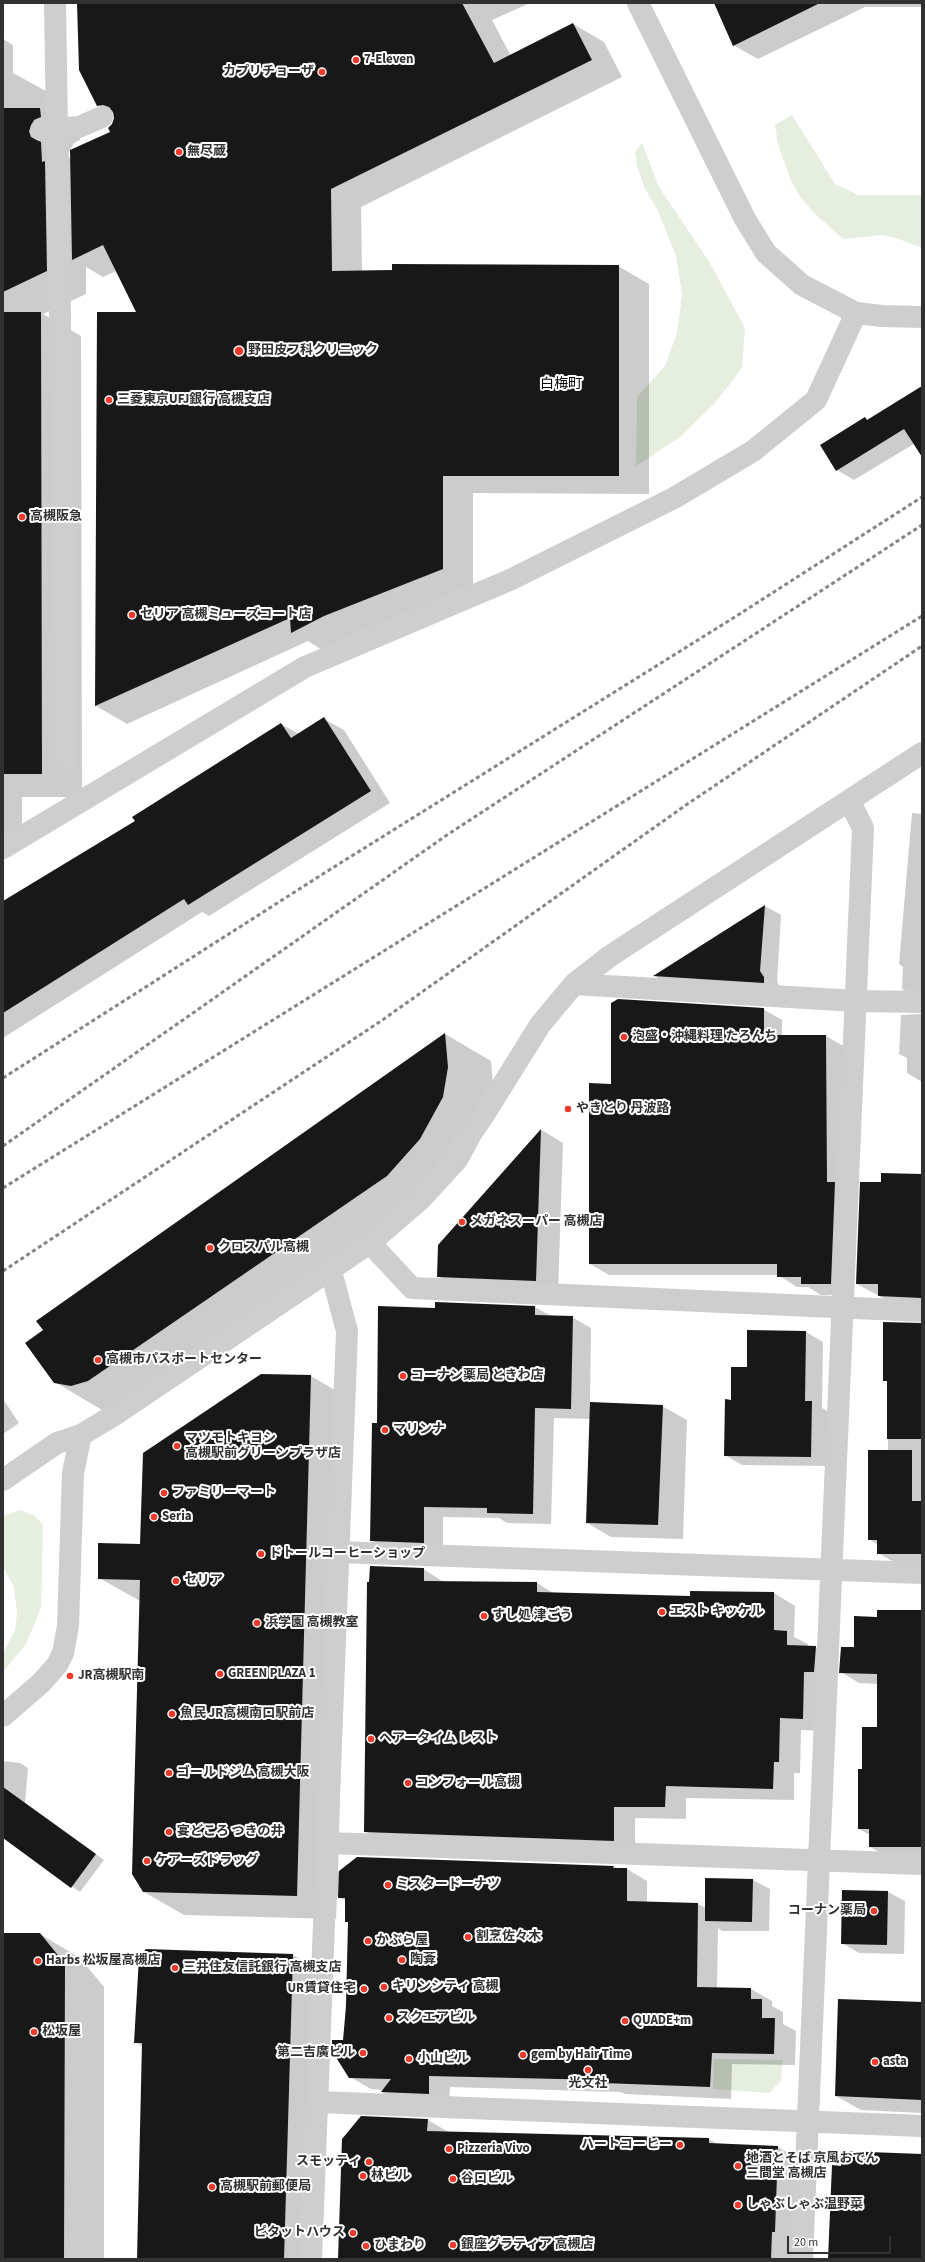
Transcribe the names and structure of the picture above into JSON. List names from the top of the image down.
{
  "districts": ["白梅町"],
  "places": [
    "7-Eleven",
    "カプリチョーザ",
    "無尽蔵",
    "野田皮フ科クリニック",
    "三菱東京UFJ銀行 高槻支店",
    "高槻阪急",
    "セリア 高槻ミューズコート店",
    "泡盛・沖縄料理 たろんち",
    "やきとり 丹波路",
    "メガネスーパー 高槻店",
    "クロスパル高槻",
    "高槻市パスポートセンター",
    "コーナン薬局 ときわ店",
    "マリンナ",
    "マツモトキヨシ 高槻駅前グリーンプラザ店",
    "ファミリーマート",
    "Seria",
    "ドトールコーヒーショップ",
    "セリア",
    "エスト キッケル",
    "すし処 津ごう",
    "浜学園 高槻教室",
    "GREEN PLAZA 1",
    "JR高槻駅南",
    "魚民 JR高槻南口駅前店",
    "ヘアータイム レスト",
    "ゴールドジム 高槻大阪",
    "コンフォール高槻",
    "宴どころ つきの井",
    "ケアーズドラッグ",
    "ミスタードーナツ",
    "コーナン薬局",
    "割烹佐々木",
    "かぶら屋",
    "陶葊",
    "Harbs 松坂屋高槻店",
    "三井住友信託銀行 高槻支店",
    "キリンシティ 高槻",
    "UR賃貸住宅",
    "スクエアビル",
    "QUADE+m",
    "松坂屋",
    "第二吉廣ビル",
    "gem by Hair Time",
    "小山ビル",
    "asta",
    "光文社",
    "ハートコーヒー",
    "Pizzeria Vivo",
    "スモッティ",
    "地酒とそば 京風おでん 三間堂 高槻店",
    "林ビル",
    "谷口ビル",
    "高槻駅前郵便局",
    "しゃぶしゃぶ温野菜",
    "ピタットハウス",
    "銀座グラティア 高槻店",
    "ひまわり"
  ],
  "scale_bar": "20 m"
}
